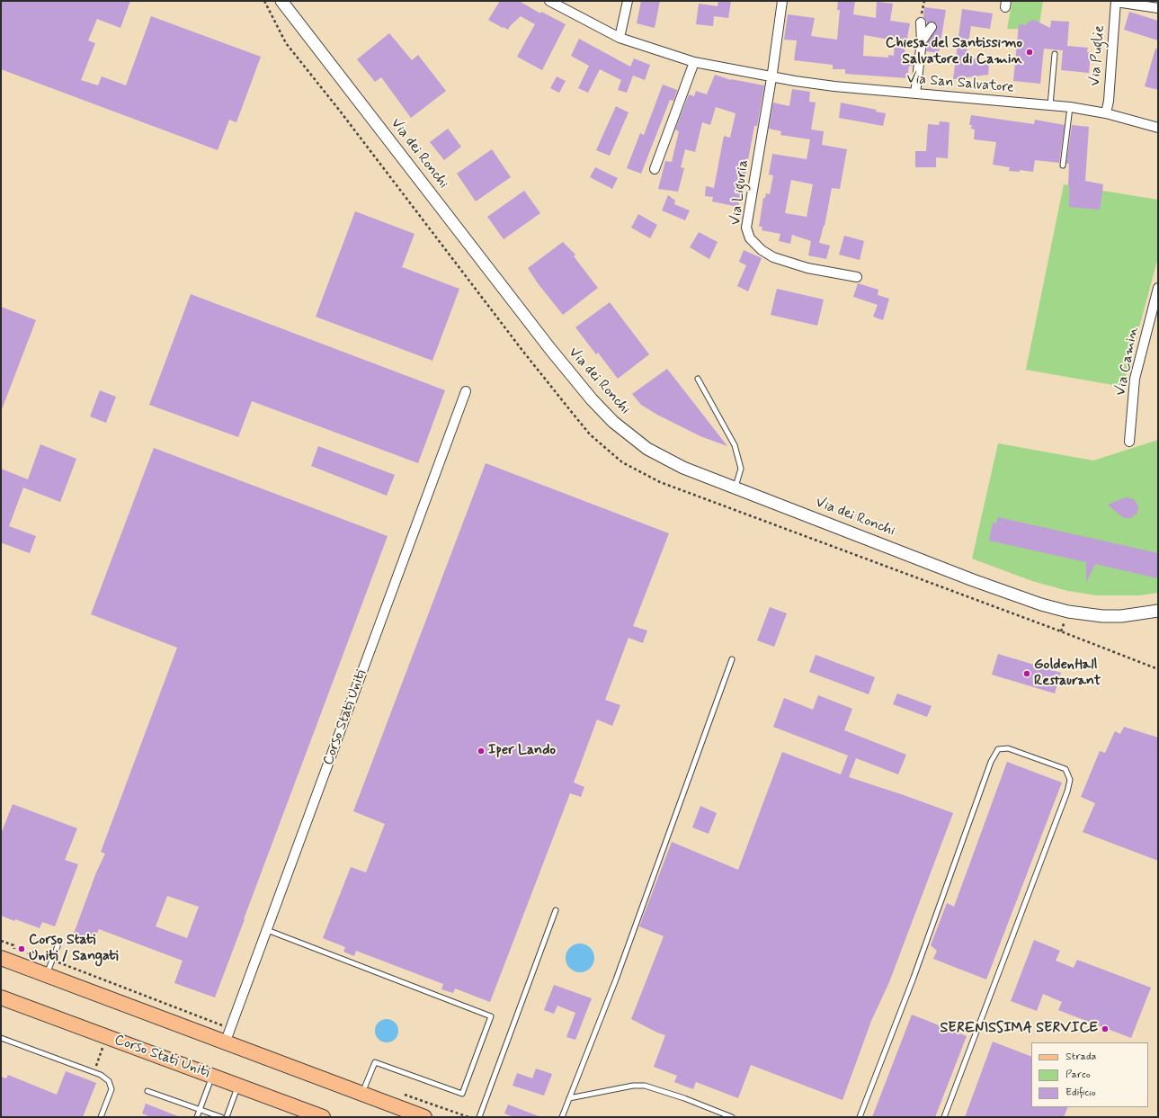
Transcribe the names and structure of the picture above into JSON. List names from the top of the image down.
{
  "streets": {
    "main road": ["Corso Stati Uniti"],
    "street": [
      "Via Puglie",
      "Via San Salvatore",
      "Via dei Ronchi",
      "Via Liguria",
      "Via Camin"
    ]
  },
  "crossings": [
    ["Via Puglie", "Via San Salvatore"],
    ["Via San Salvatore", "Via Liguria"]
  ],
  "places": [
    "Chiesa del Santissimo Salvatore di Camin",
    "GoldenHall Restaurant",
    "Iper Lando",
    "Corso Stati Uniti / Sangati",
    "SERENISSIMA SERVICE"
  ],
  "legend": ["Strada", "Parco", "Edificio"]
}
